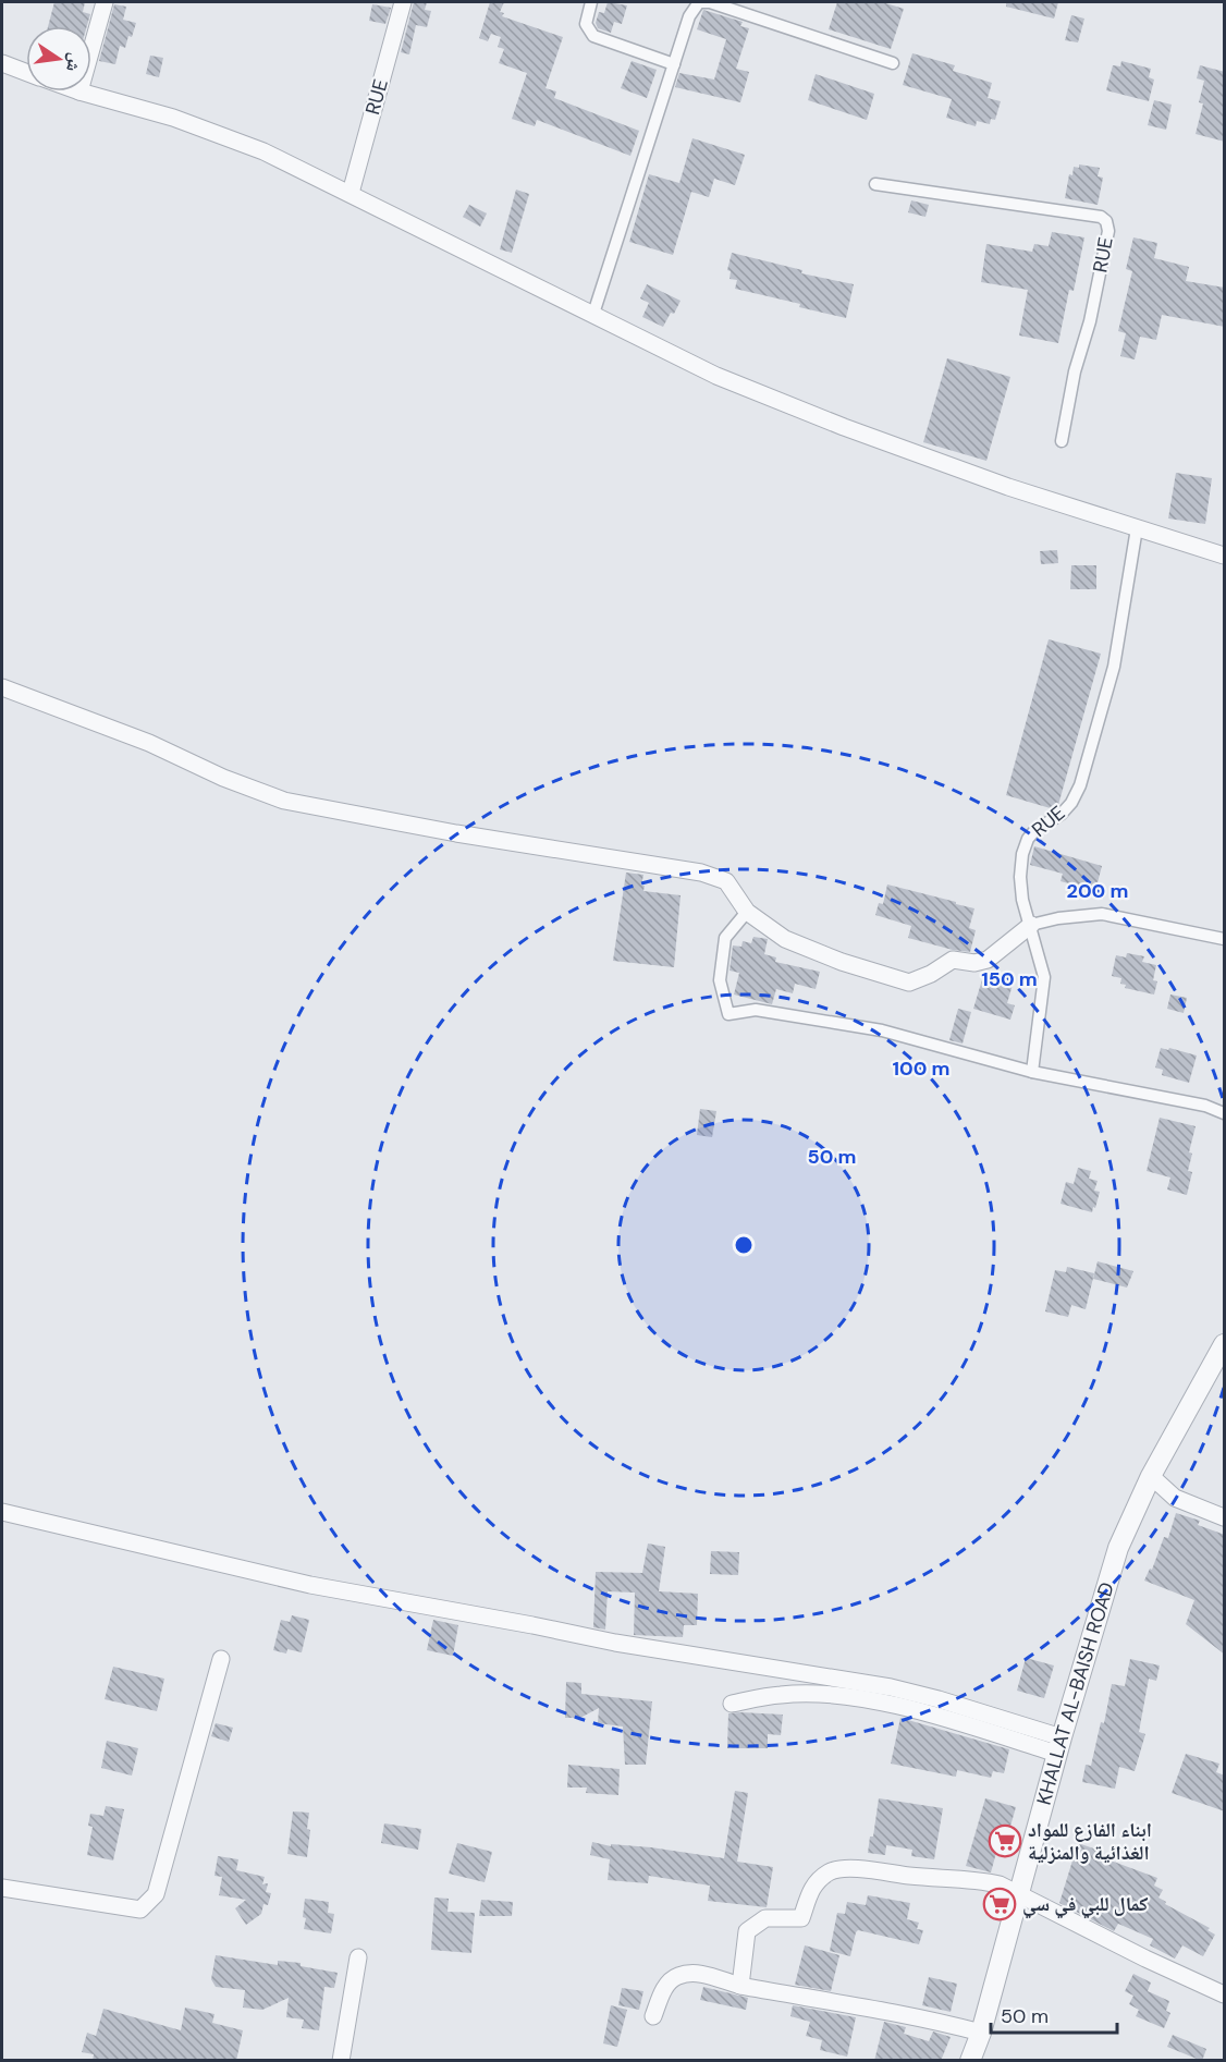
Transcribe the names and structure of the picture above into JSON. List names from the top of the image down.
{
  "streets": {
    "street": ["RUE", "KHALLAT AL-BAISH ROAD"]
  },
  "places": {
    "supermarket": ["ابناء الفازع للمواد الغذائية والمنزلية", "كمال للبي في سي"]
  },
  "scale_bar": "50 m",
  "north": "right",
  "rings": [
    "200 m",
    "150 m",
    "100 m",
    "50 m"
  ]
}
